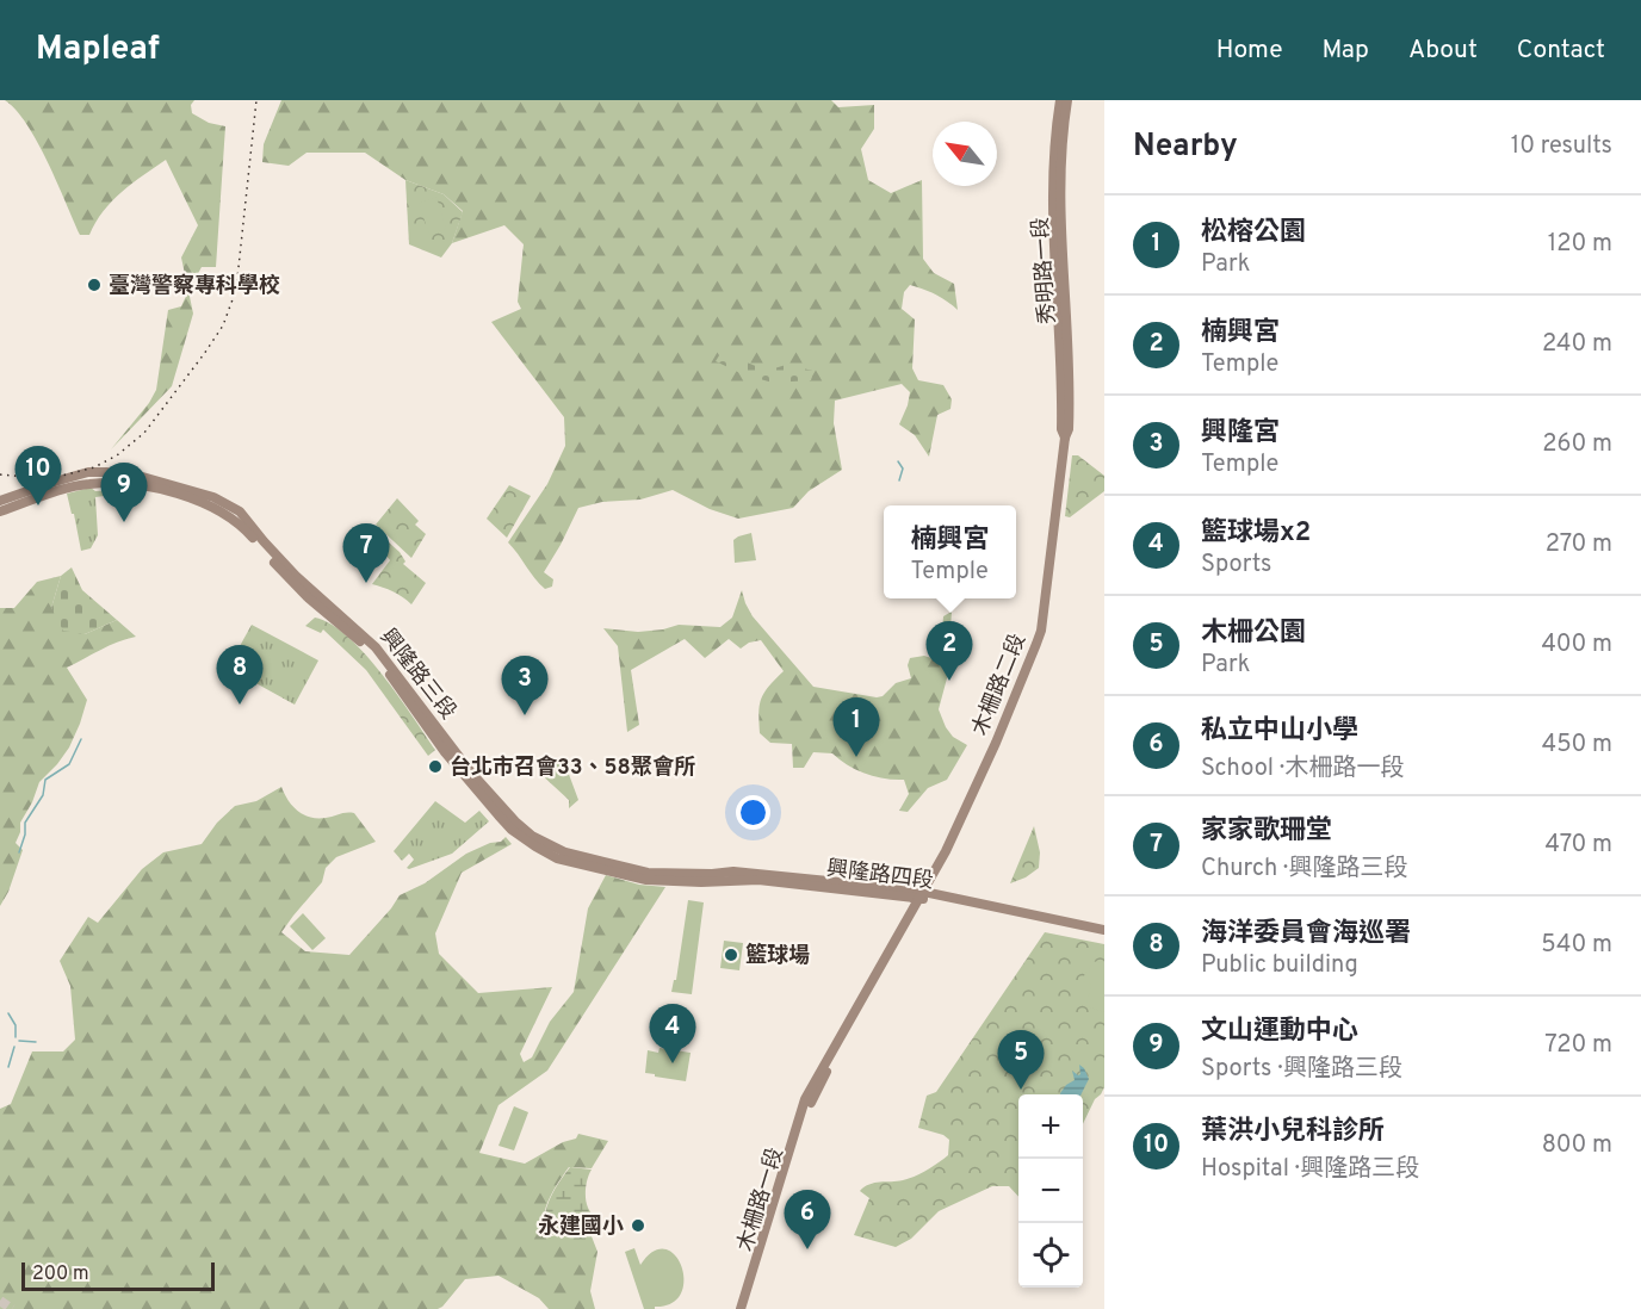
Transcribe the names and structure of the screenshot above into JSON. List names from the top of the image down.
{
  "streets": {
    "main road": [
      "秀明路一段",
      "興隆路三段",
      "木柵路二段",
      "興隆路四段",
      "木柵路一段"
    ]
  },
  "crossings": [
    ["秀明路一段", "木柵路二段"],
    ["興隆路三段", "興隆路四段"],
    ["木柵路二段", "興隆路四段"],
    ["木柵路二段", "木柵路一段"]
  ],
  "places": [
    "臺灣警察專科學校",
    "台北市召會33、58聚會所",
    "籃球場",
    "永建國小"
  ],
  "scale_bar": "200 m",
  "north": "top left",
  "page": {
    "header": "Mapleaf",
    "nav": [
      "Home",
      "Map",
      "About",
      "Contact"
    ],
    "heading": ["Nearby", "10 results"],
    "list": [
      {
        "mark": "1",
        "name": "松榕公園",
        "note": "Park",
        "value": "120 m"
      },
      {
        "mark": "2",
        "name": "楠興宮",
        "note": "Temple",
        "value": "240 m"
      },
      {
        "mark": "3",
        "name": "興隆宮",
        "note": "Temple",
        "value": "260 m"
      },
      {
        "mark": "4",
        "name": "籃球場x2",
        "note": "Sports",
        "value": "270 m"
      },
      {
        "mark": "5",
        "name": "木柵公園",
        "note": "Park",
        "value": "400 m"
      },
      {
        "mark": "6",
        "name": "私立中山小學",
        "note": "School · 木柵路一段",
        "value": "450 m"
      },
      {
        "mark": "7",
        "name": "家家歌珊堂",
        "note": "Church · 興隆路三段",
        "value": "470 m"
      },
      {
        "mark": "8",
        "name": "海洋委員會海巡署",
        "note": "Public building",
        "value": "540 m"
      },
      {
        "mark": "9",
        "name": "文山運動中心",
        "note": "Sports · 興隆路三段",
        "value": "720 m"
      },
      {
        "mark": "10",
        "name": "葉洪小兒科診所",
        "note": "Hospital · 興隆路三段",
        "value": "800 m"
      }
    ],
    "pins": [
      "10",
      "9",
      "7",
      "2",
      "8",
      "3",
      "1",
      "4",
      "5",
      "6"
    ],
    "popup": ["楠興宮", "Temple"],
    "map_buttons": ["+", "−"],
    "scale": "200 m"
  }
}
